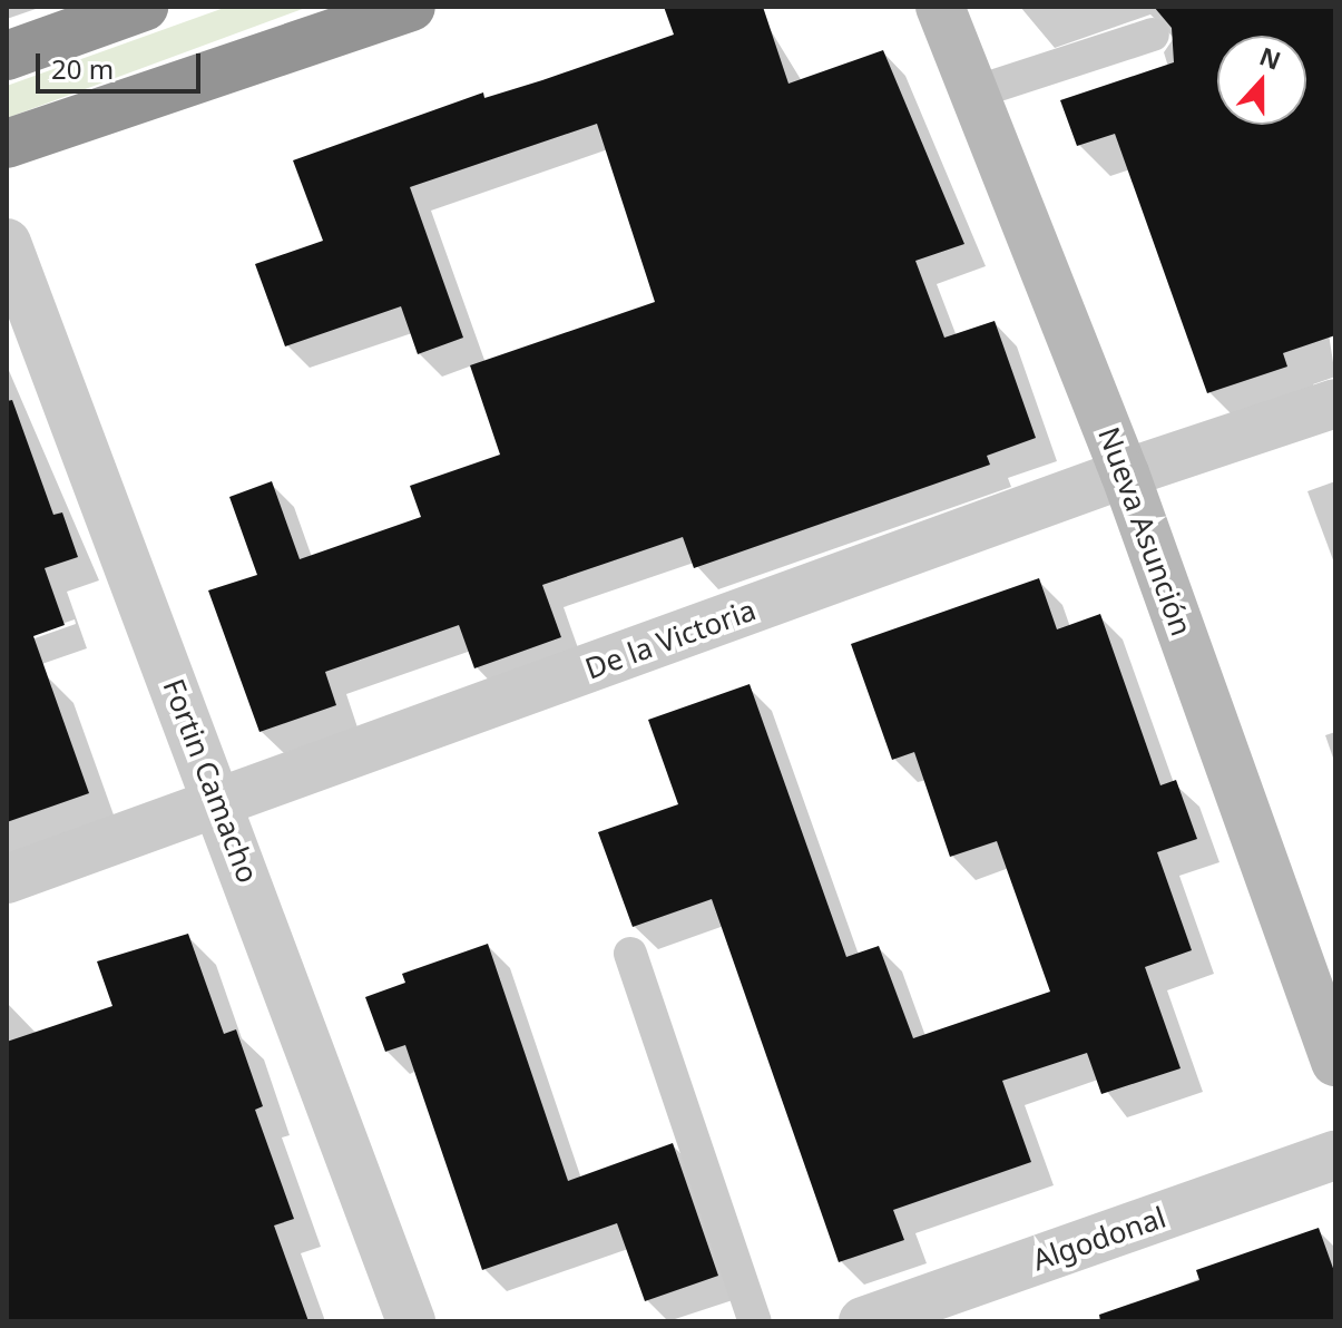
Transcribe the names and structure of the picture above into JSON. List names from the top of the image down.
{
  "streets": {
    "street": [
      "Nueva Asunción",
      "De la Victoria",
      "Fortin Camacho",
      "Algodonal"
    ]
  },
  "crossings": [
    ["Nueva Asunción", "De la Victoria"],
    ["De la Victoria", "Fortin Camacho"]
  ],
  "scale_bar": "20 m",
  "north": "top"
}
